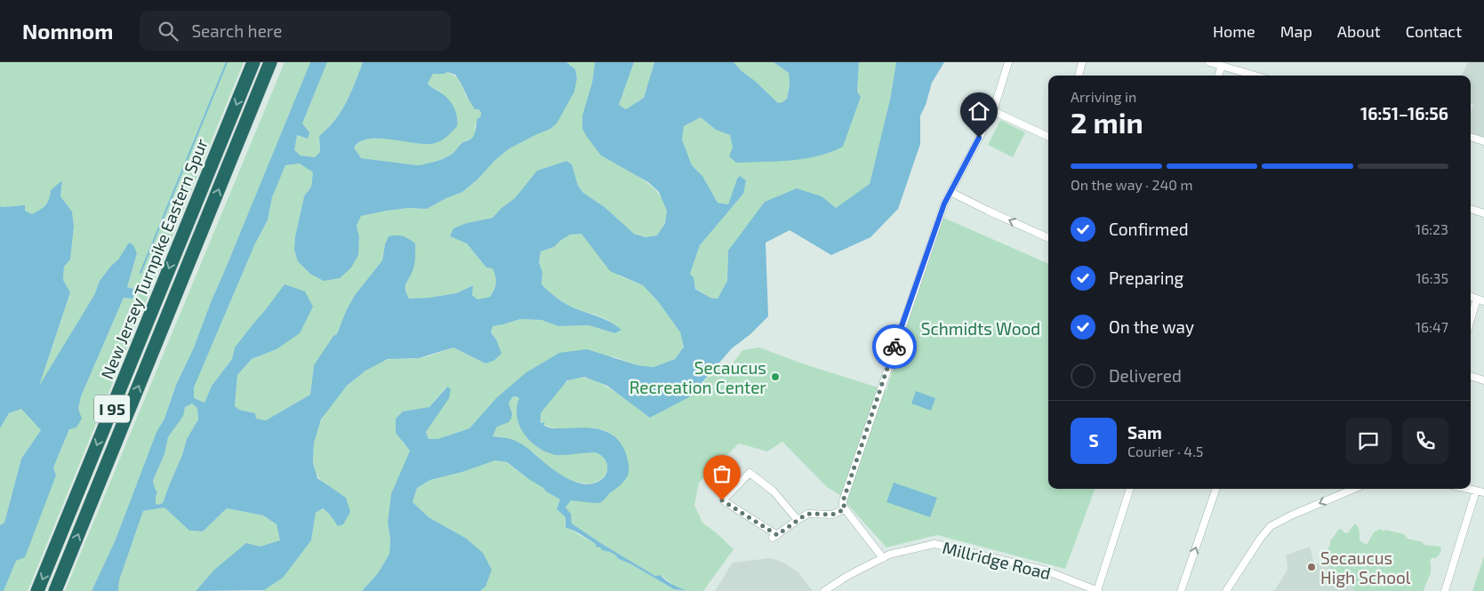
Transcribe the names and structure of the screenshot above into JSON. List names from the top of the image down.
{
  "streets": {
    "highway": ["New Jersey Turnpike Eastern Spur", "I 95"],
    "street": ["Millridge Road"]
  },
  "parks": ["Schmidts Wood"],
  "places": ["Secaucus Recreation Center", "Secaucus High School"],
  "page": {
    "header": "Nomnom",
    "search": "Search here",
    "nav": [
      "Home",
      "Map",
      "About",
      "Contact"
    ],
    "heading": ["2 min", "Arriving in", "16:51–16:56"],
    "panel": ["Sam", "Courier · 4.5"],
    "bar": "On the way · 240 m",
    "list": [
      ["Confirmed", "16:23"],
      ["Preparing", "16:35"],
      ["On the way", "16:47"],
      "Delivered"
    ],
    "round": "S"
  }
}
